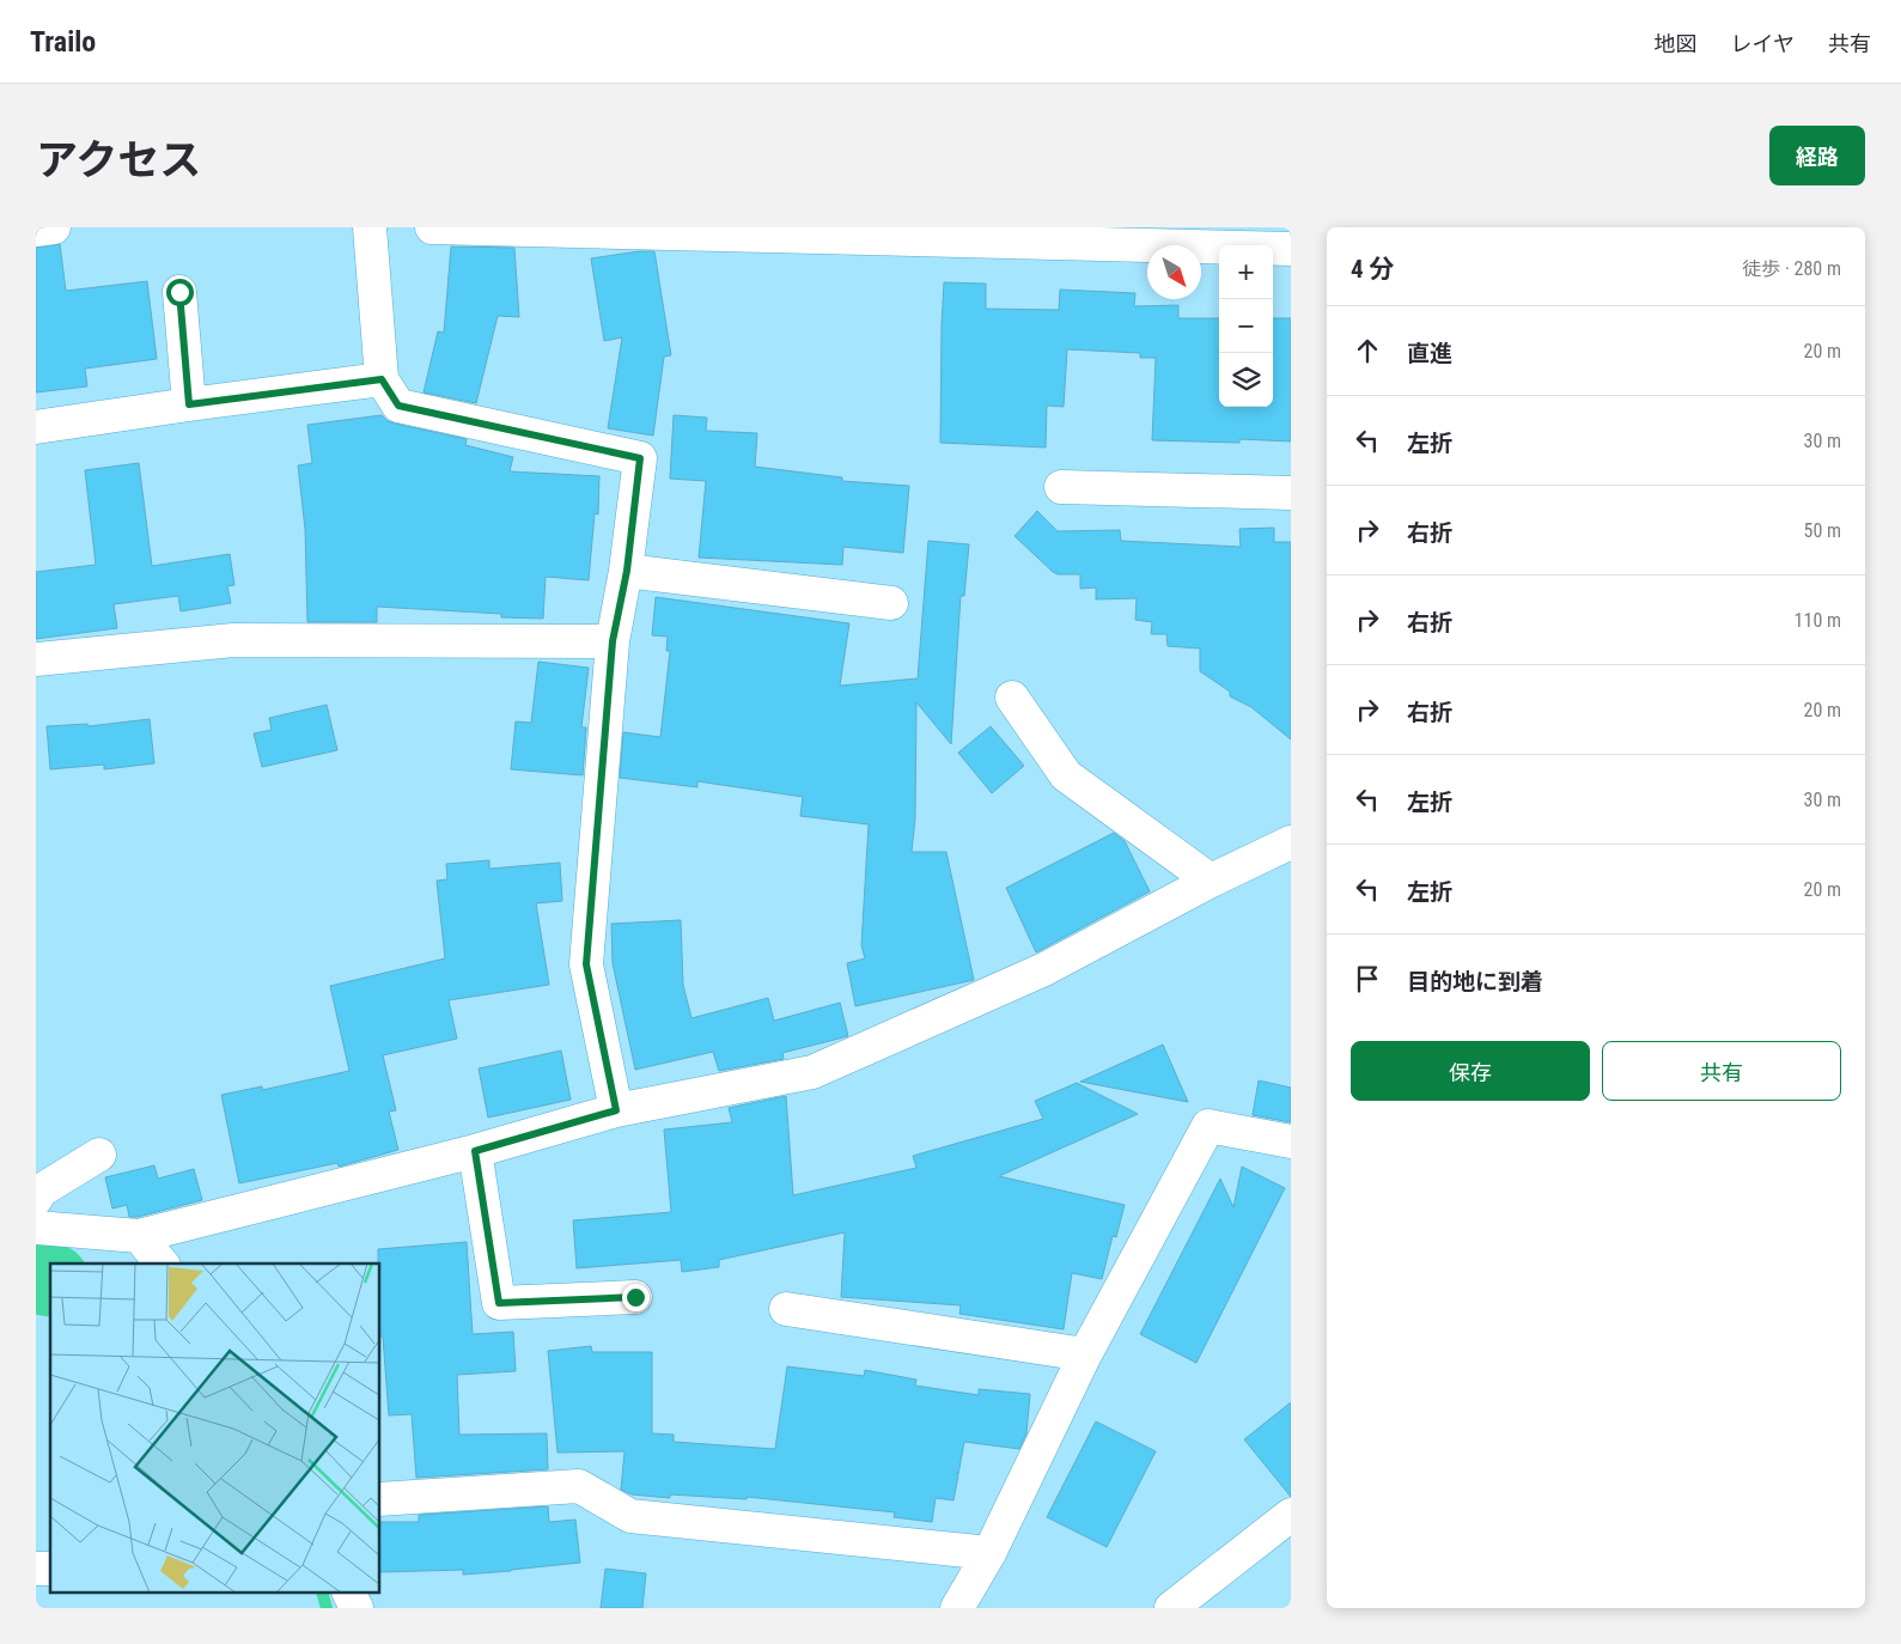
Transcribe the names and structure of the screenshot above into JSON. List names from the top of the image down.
{
  "north": "bottom right",
  "page": {
    "header": "Trailo",
    "nav": ["地図", "レイヤ", "共有"],
    "title": "アクセス",
    "buttons": [
      "経路",
      ["保存", "共有"]
    ],
    "heading": ["4 分", "徒歩 · 280 m"],
    "map_buttons": ["+", "−"],
    "list": [
      ["直進", "20 m"],
      ["左折", "30 m"],
      ["右折", "50 m"],
      ["右折", "110 m"],
      ["右折", "20 m"],
      ["左折", "30 m"],
      ["左折", "20 m"],
      "目的地に到着"
    ]
  }
}
